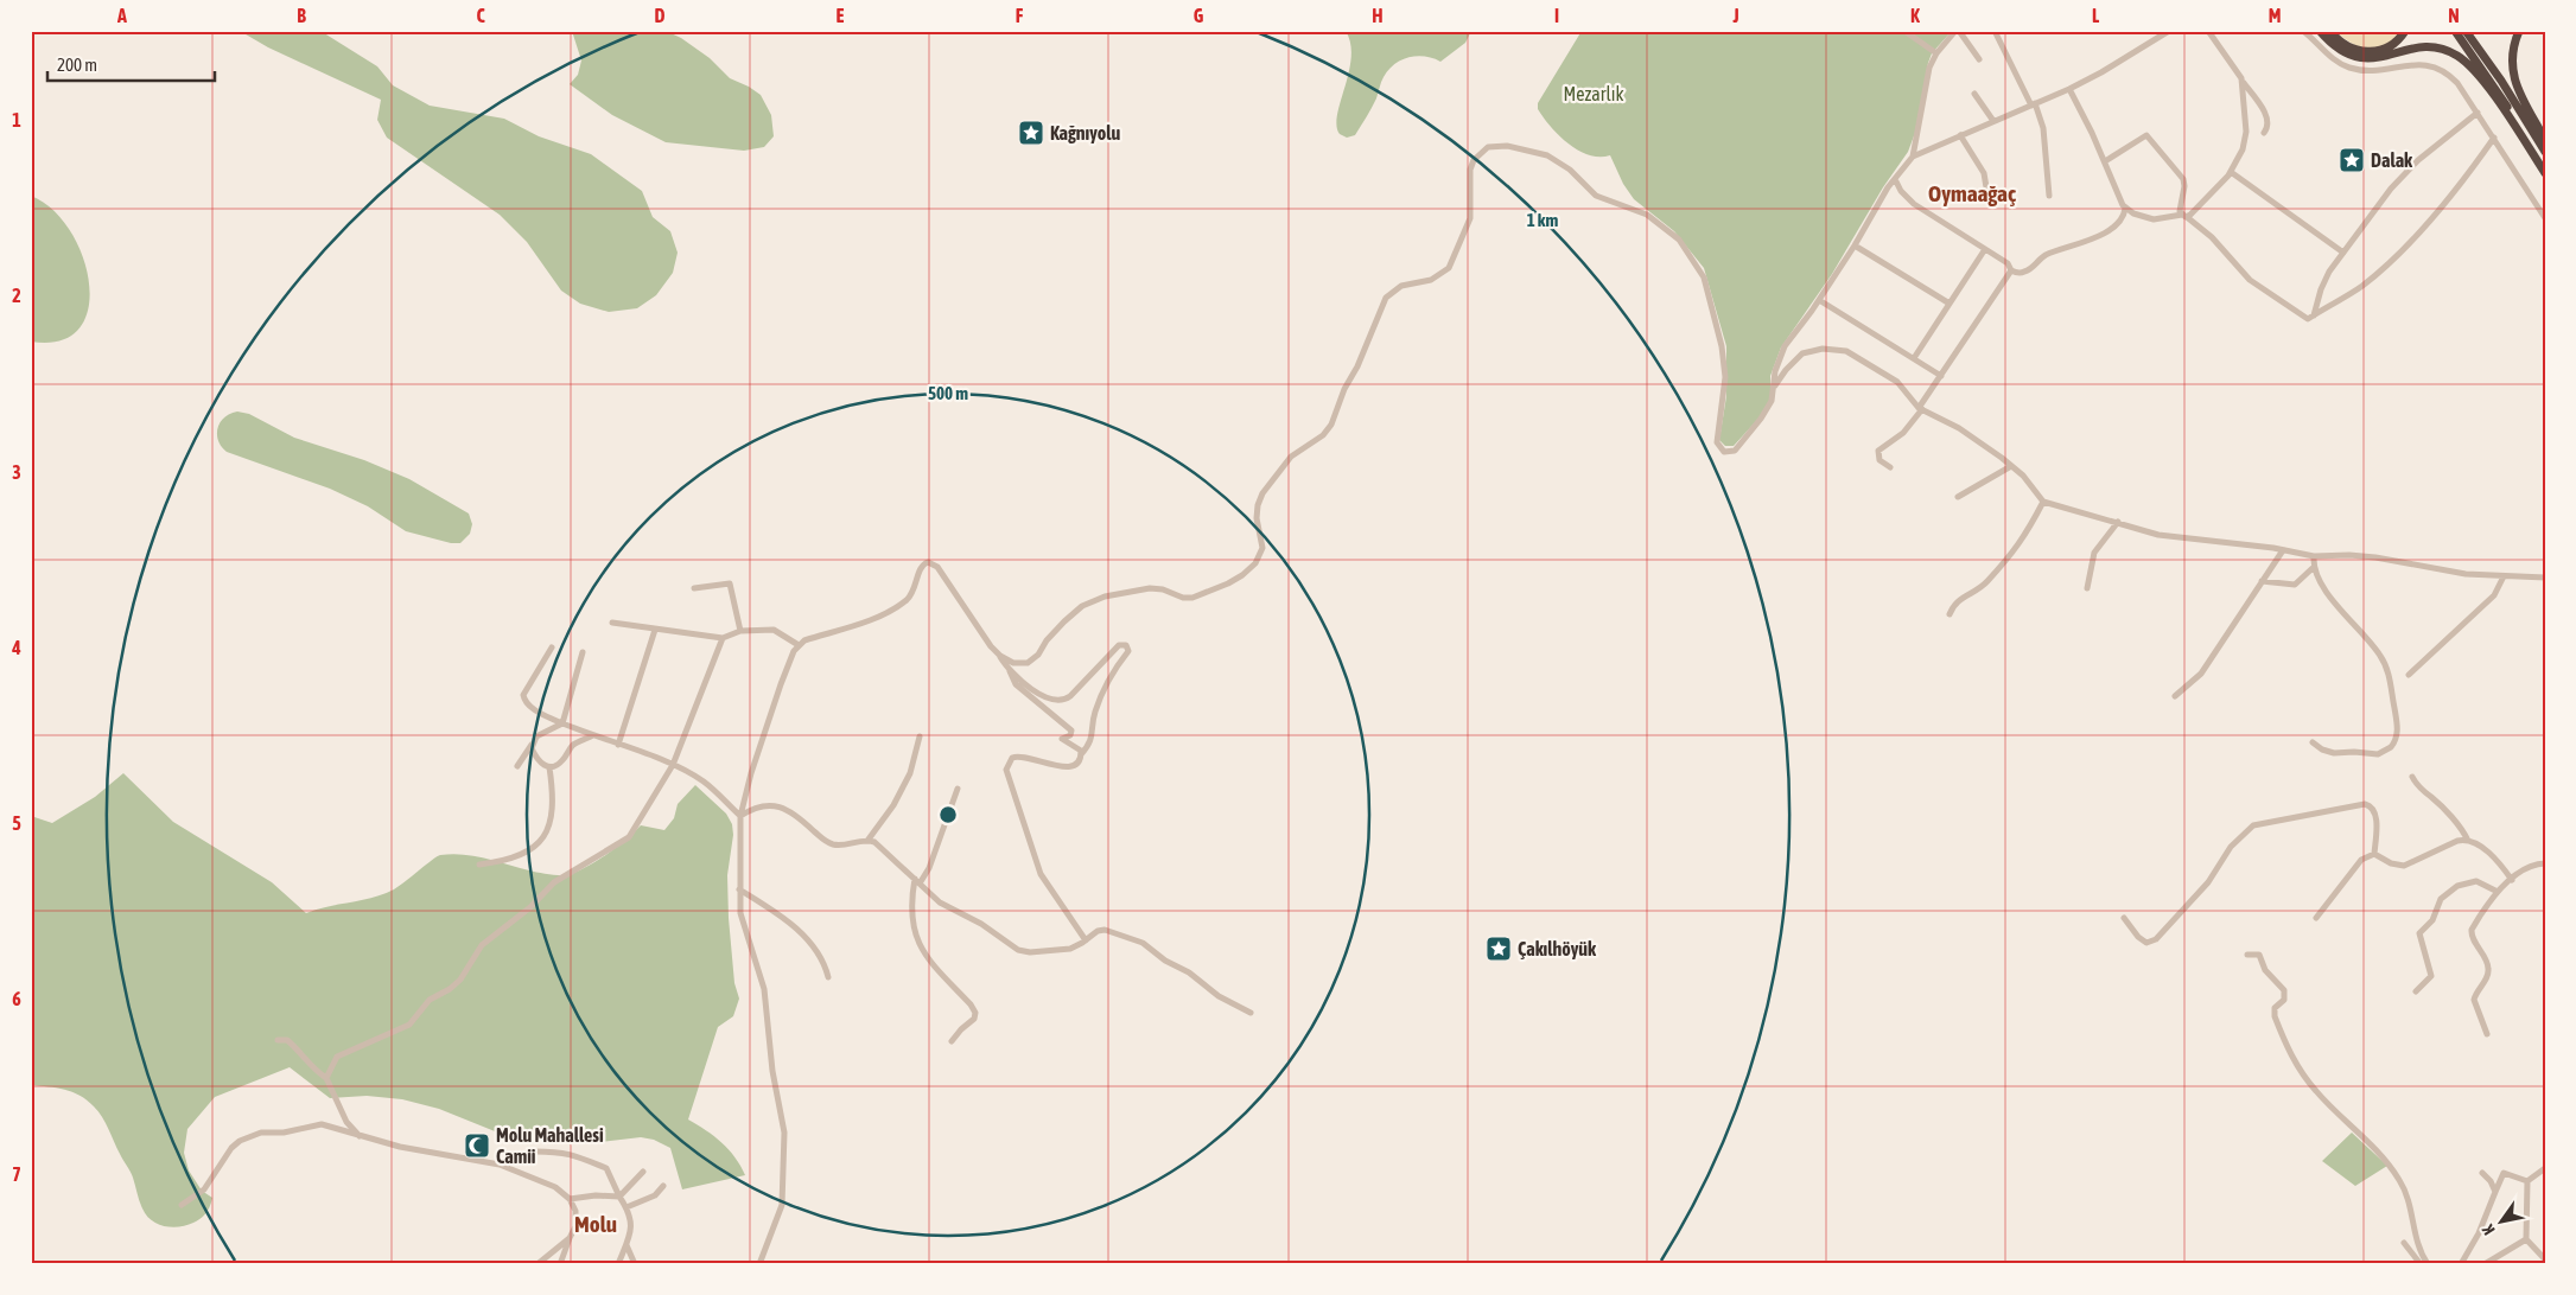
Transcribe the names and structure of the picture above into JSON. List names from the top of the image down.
{
  "districts": ["Oymaağaç", "Molu"],
  "parks": ["Mezarlık"],
  "places": {
    "place": ["Kağnıyolu", "Dalak", "Çakılhöyük"],
    "mosque": ["Molu Mahallesi Camii"]
  },
  "scale_bar": "200 m",
  "north": "bottom left",
  "grid": {
    "columns": [
      "A",
      "B",
      "C",
      "D",
      "E",
      "F",
      "G",
      "H",
      "I",
      "J",
      "K",
      "L",
      "M",
      "N"
    ],
    "rows": [
      "1",
      "2",
      "3",
      "4",
      "5",
      "6",
      "7"
    ]
  },
  "rings": ["1 km", "500 m"]
}
